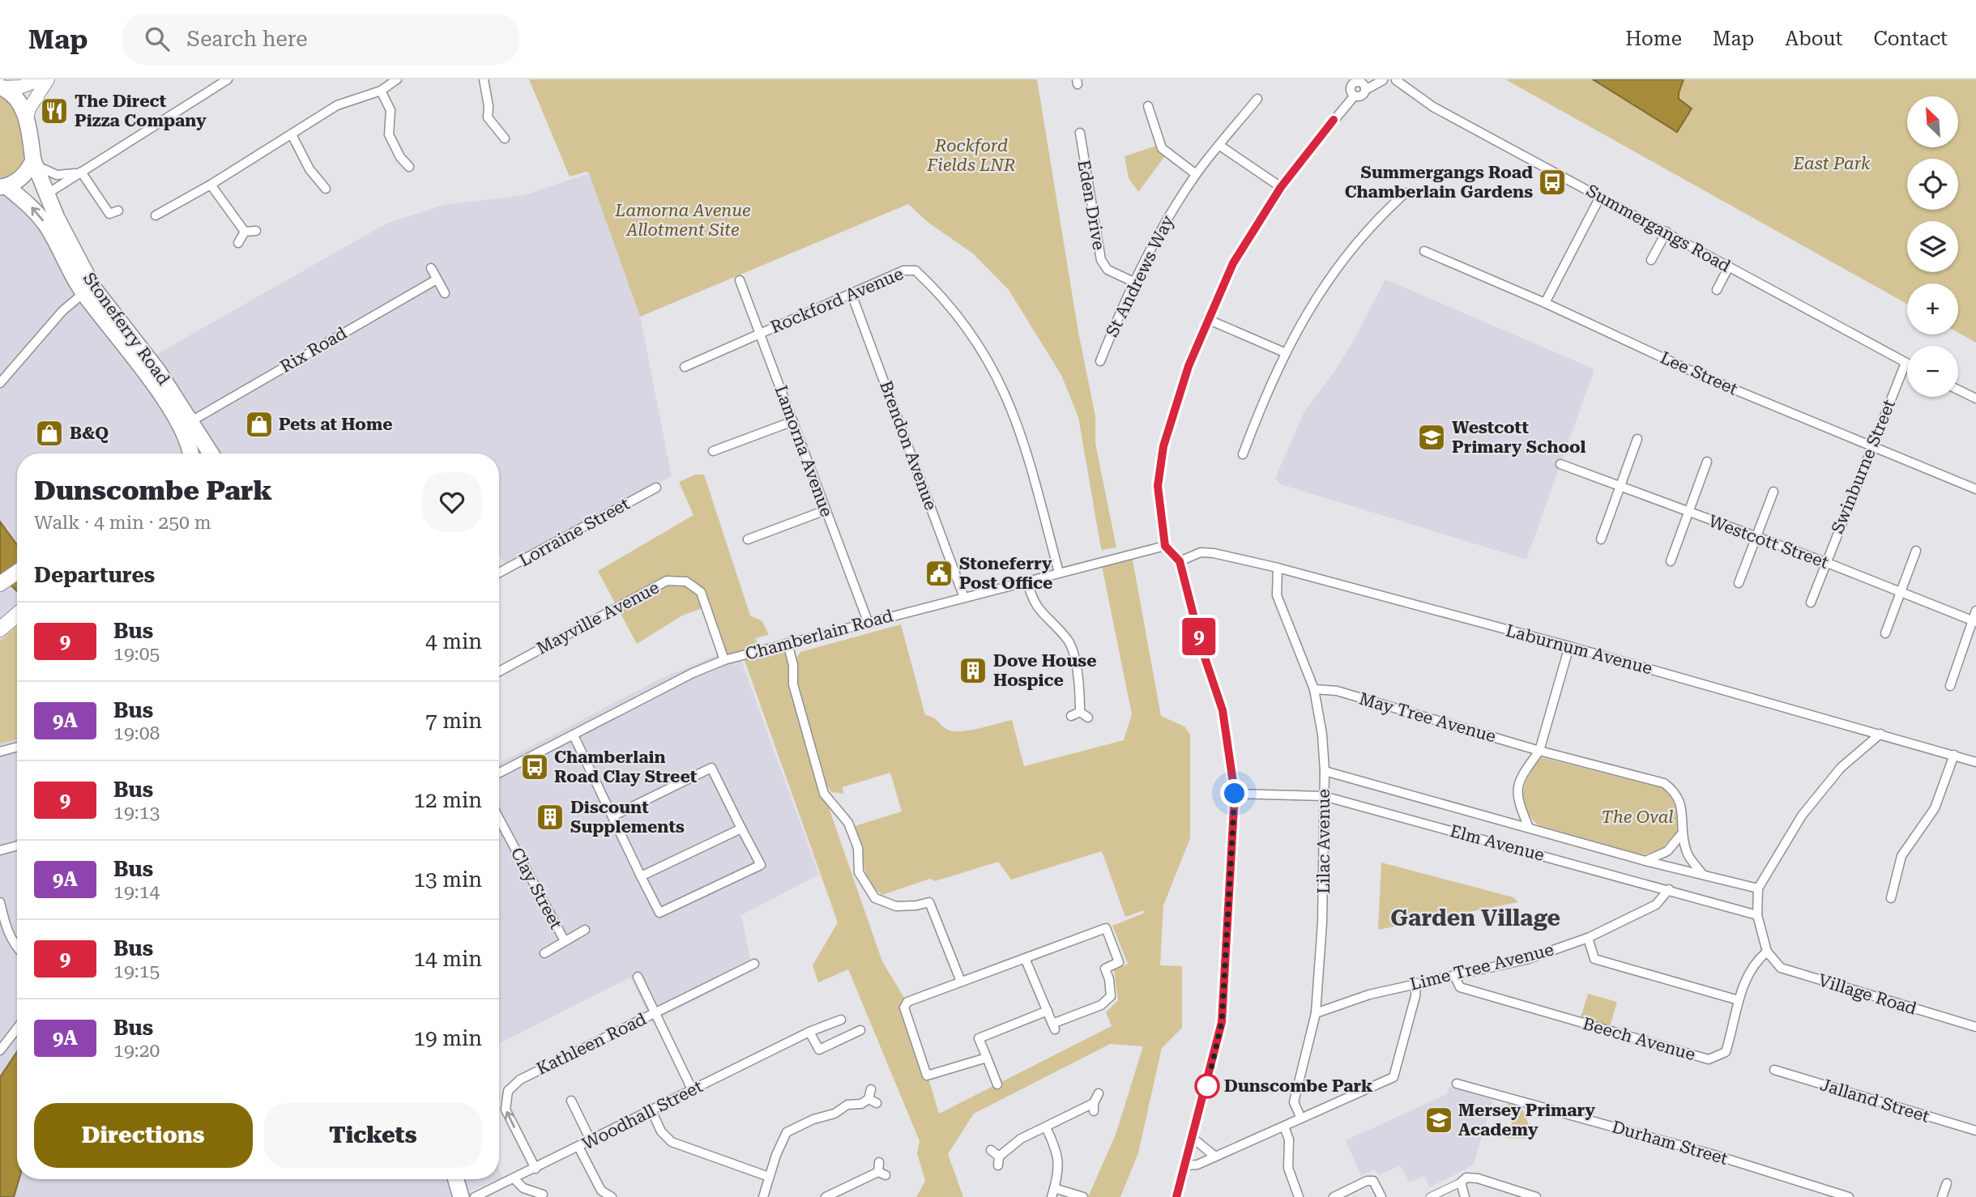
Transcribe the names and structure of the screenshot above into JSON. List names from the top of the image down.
{
  "streets": {
    "highway": ["Stoneferry Road"],
    "street": [
      "Eden Drive",
      "Summergangs Road",
      "St Andrews Way",
      "Rockford Avenue",
      "Rix Road",
      "Lee Street",
      "Brendon Avenue",
      "Lamorna Avenue",
      "Swinburne Street",
      "Lorraine Street",
      "Westcott Street",
      "Mayville Avenue",
      "Chamberlain Road",
      "Laburnum Avenue",
      "May Tree Avenue",
      "Lilac Avenue",
      "Elm Avenue",
      "Clay Street",
      "Lime Tree Avenue",
      "Village Road",
      "Beech Avenue",
      "Kathleen Road",
      "Jalland Street",
      "Woodhall Street",
      "Durham Street"
    ]
  },
  "crossings": [
    ["Eden Drive", "St Andrews Way"],
    ["Summergangs Road", "Swinburne Street"],
    ["Rockford Avenue", "Brendon Avenue"],
    ["Rockford Avenue", "Lamorna Avenue"],
    ["Rockford Avenue", "Chamberlain Road"],
    ["Stoneferry Road", "Rix Road"],
    ["Lee Street", "Swinburne Street"],
    ["Brendon Avenue", "Chamberlain Road"],
    ["Lamorna Avenue", "Chamberlain Road"],
    ["Swinburne Street", "Westcott Street"],
    ["Mayville Avenue", "Chamberlain Road"],
    ["Laburnum Avenue", "Lilac Avenue"],
    ["May Tree Avenue", "Lilac Avenue"],
    ["Lilac Avenue", "Elm Avenue"],
    ["Lilac Avenue", "Lime Tree Avenue"],
    ["Elm Avenue", "Lime Tree Avenue"],
    ["Lime Tree Avenue", "Beech Avenue"],
    ["Village Road", "Beech Avenue"],
    ["Kathleen Road", "Woodhall Street"]
  ],
  "districts": ["Garden Village"],
  "parks": [
    "Rockford Fields LNR",
    "East Park",
    "Lamorna Avenue Allotment Site",
    "The Oval"
  ],
  "places": {
    "restaurant": ["The Direct Pizza Company"],
    "bus stop": ["Summergangs Road Chamberlain Gardens", "Chamberlain Road Clay Street"],
    "shop": ["Pets at Home", "B&Q"],
    "school or university": ["Westcott Primary School", "Mersey Primary Academy"],
    "public building": ["Stoneferry Post Office"],
    "building": ["Dove House Hospice", "Discount Supplements"],
    "other": ["Dunscombe Park"]
  },
  "lines": ["bus line 9"],
  "north": "top left",
  "page": {
    "header": "Map",
    "search": "Search here",
    "nav": [
      "Home",
      "Map",
      "About",
      "Contact"
    ],
    "on_map": "9",
    "map_buttons": ["+", "−"],
    "heading": [
      ["Dunscombe Park", "Walk · 4 min · 250 m"],
      "Departures"
    ],
    "list": [
      {
        "mark": "9",
        "name": "Bus",
        "note": "19:05",
        "value": "4 min"
      },
      {
        "mark": "9A",
        "name": "Bus",
        "note": "19:08",
        "value": "7 min"
      },
      {
        "mark": "9",
        "name": "Bus",
        "note": "19:13",
        "value": "12 min"
      },
      {
        "mark": "9A",
        "name": "Bus",
        "note": "19:14",
        "value": "13 min"
      },
      {
        "mark": "9",
        "name": "Bus",
        "note": "19:15",
        "value": "14 min"
      },
      {
        "mark": "9A",
        "name": "Bus",
        "note": "19:20",
        "value": "19 min"
      }
    ],
    "buttons": ["Directions", "Tickets"]
  }
}
